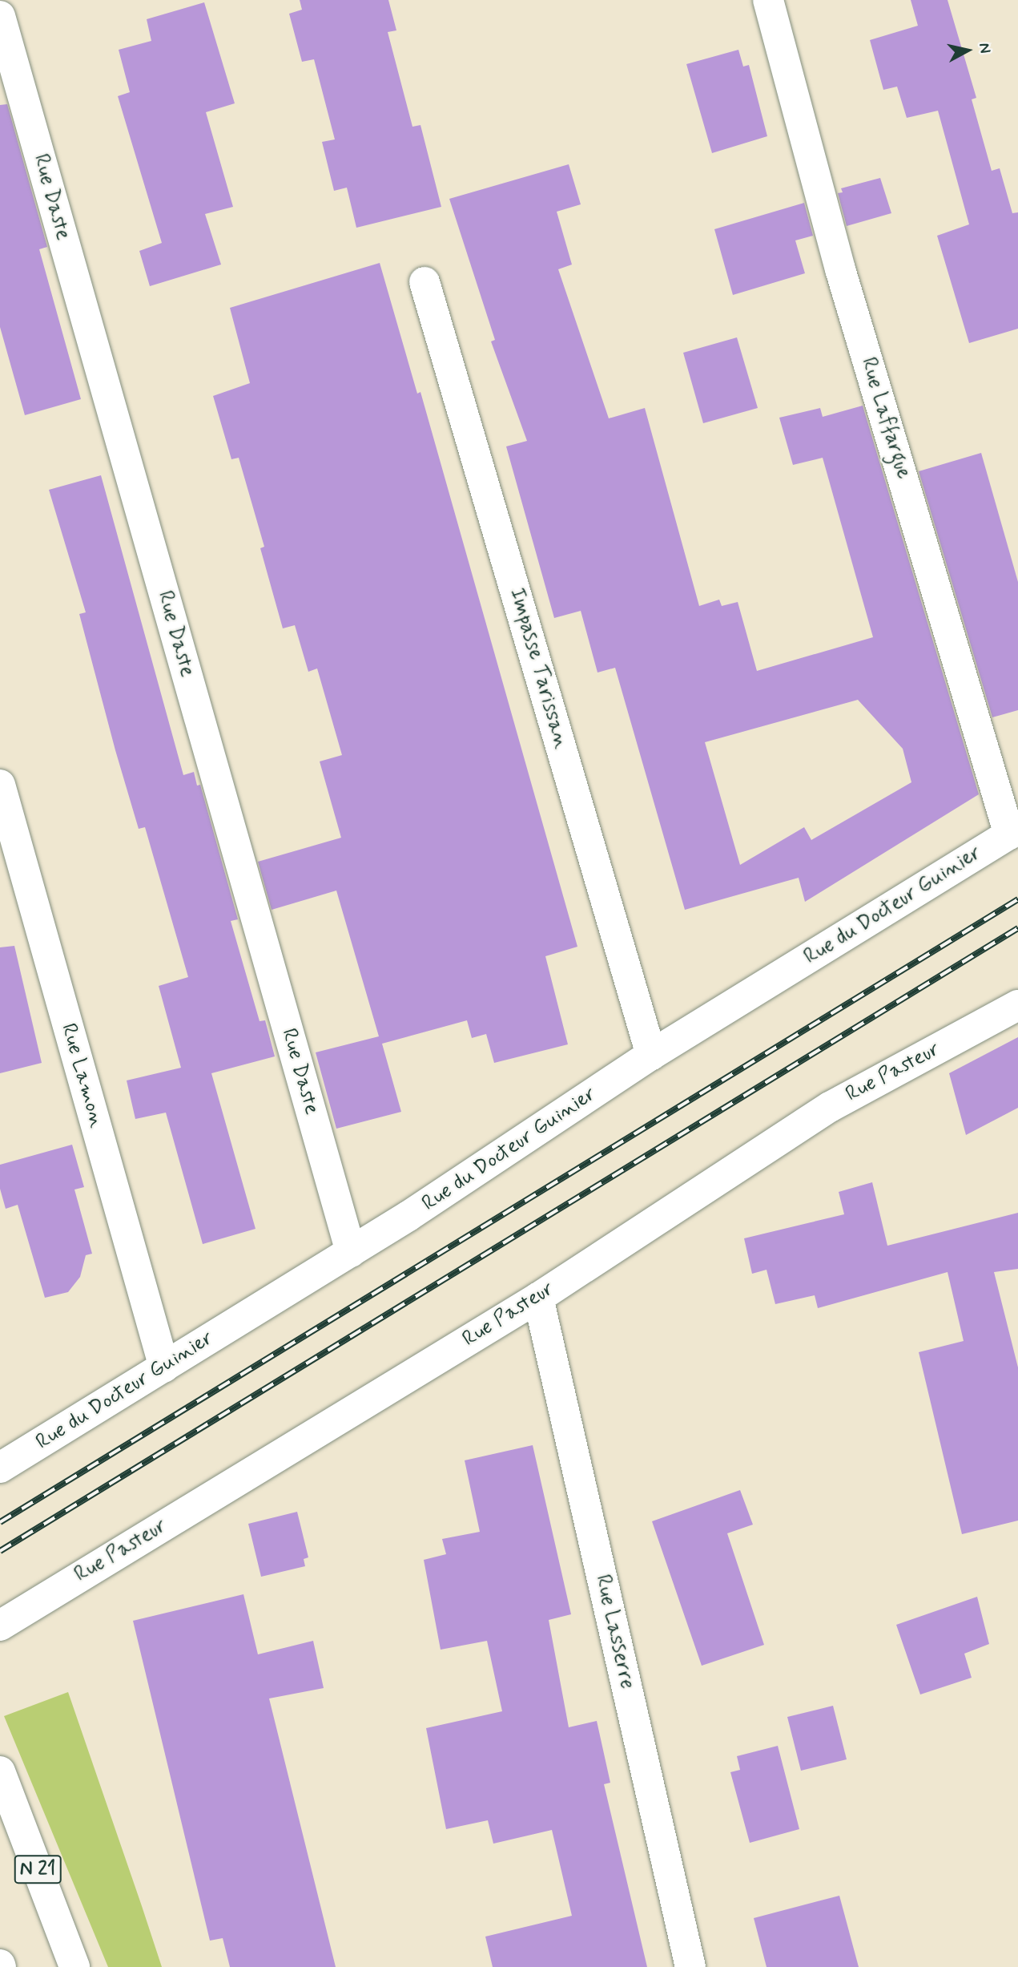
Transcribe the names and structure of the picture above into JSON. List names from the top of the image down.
{
  "streets": {
    "street": [
      "Rue Daste",
      "Rue Laffargue",
      "Impasse Tarissan",
      "Rue du Docteur Guinier",
      "Rue Pasteur",
      "Rue Lamon",
      "Rue Lasserre",
      "N 21"
    ]
  },
  "crossings": [
    ["Rue Daste", "Rue du Docteur Guinier"],
    ["Rue Laffargue", "Rue du Docteur Guinier"],
    ["Impasse Tarissan", "Rue du Docteur Guinier"],
    ["Rue du Docteur Guinier", "Rue Lamon"],
    ["Rue Pasteur", "Rue Lasserre"]
  ],
  "north": "right"
}
